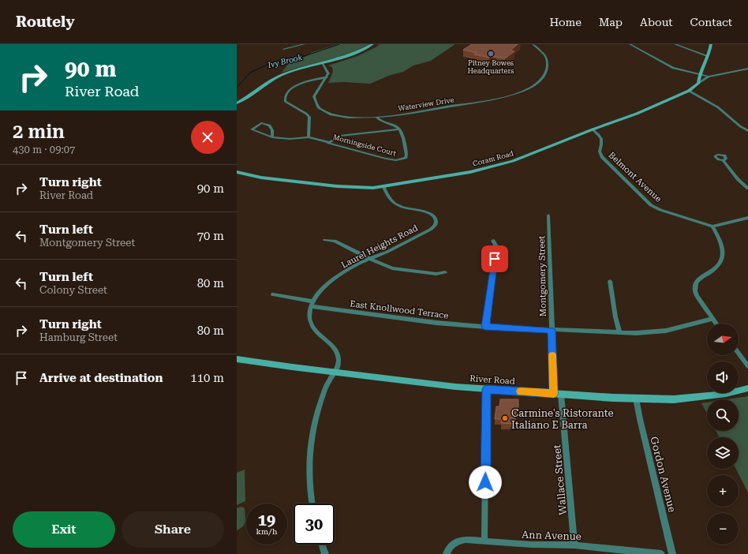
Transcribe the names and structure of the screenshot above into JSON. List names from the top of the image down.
{
  "streets": {
    "street": [
      "Waterview Drive",
      "Morningside Court",
      "Coram Road",
      "Belmont Avenue",
      "Laurel Heights Road",
      "Montgomery Street",
      "East Knollwood Terrace",
      "River Road",
      "Gordon Avenue",
      "Wallace Street",
      "Ann Avenue"
    ]
  },
  "crossings": [
    ["Coram Road", "Belmont Avenue"],
    ["Coram Road", "Laurel Heights Road"],
    ["Laurel Heights Road", "East Knollwood Terrace"],
    ["Montgomery Street", "East Knollwood Terrace"],
    ["Montgomery Street", "River Road"],
    ["Montgomery Street", "Wallace Street"],
    ["River Road", "Gordon Avenue"],
    ["River Road", "Wallace Street"],
    ["Wallace Street", "Ann Avenue"]
  ],
  "water": ["Ivy Brook"],
  "places": ["Pitney Bowes Headquarters", "Carmine's Ristorante Italiano E Barra"],
  "north": "right",
  "page": {
    "header": "Routely",
    "nav": [
      "Home",
      "Map",
      "About",
      "Contact"
    ],
    "turn": ["90 m", "River Road"],
    "heading": ["2 min", "430 m · 09:07"],
    "list": [
      {
        "name": "Turn right",
        "note": "River Road",
        "value": "90 m"
      },
      {
        "name": "Turn left",
        "note": "Montgomery Street",
        "value": "70 m"
      },
      {
        "name": "Turn left",
        "note": "Colony Street",
        "value": "80 m"
      },
      {
        "name": "Turn right",
        "note": "Hamburg Street",
        "value": "80 m"
      },
      {
        "name": "Arrive at destination",
        "value": "110 m"
      }
    ],
    "map_buttons": ["+", "−"],
    "speed": "19 km/h",
    "limit": "30",
    "buttons": ["Exit", "Share"]
  }
}
